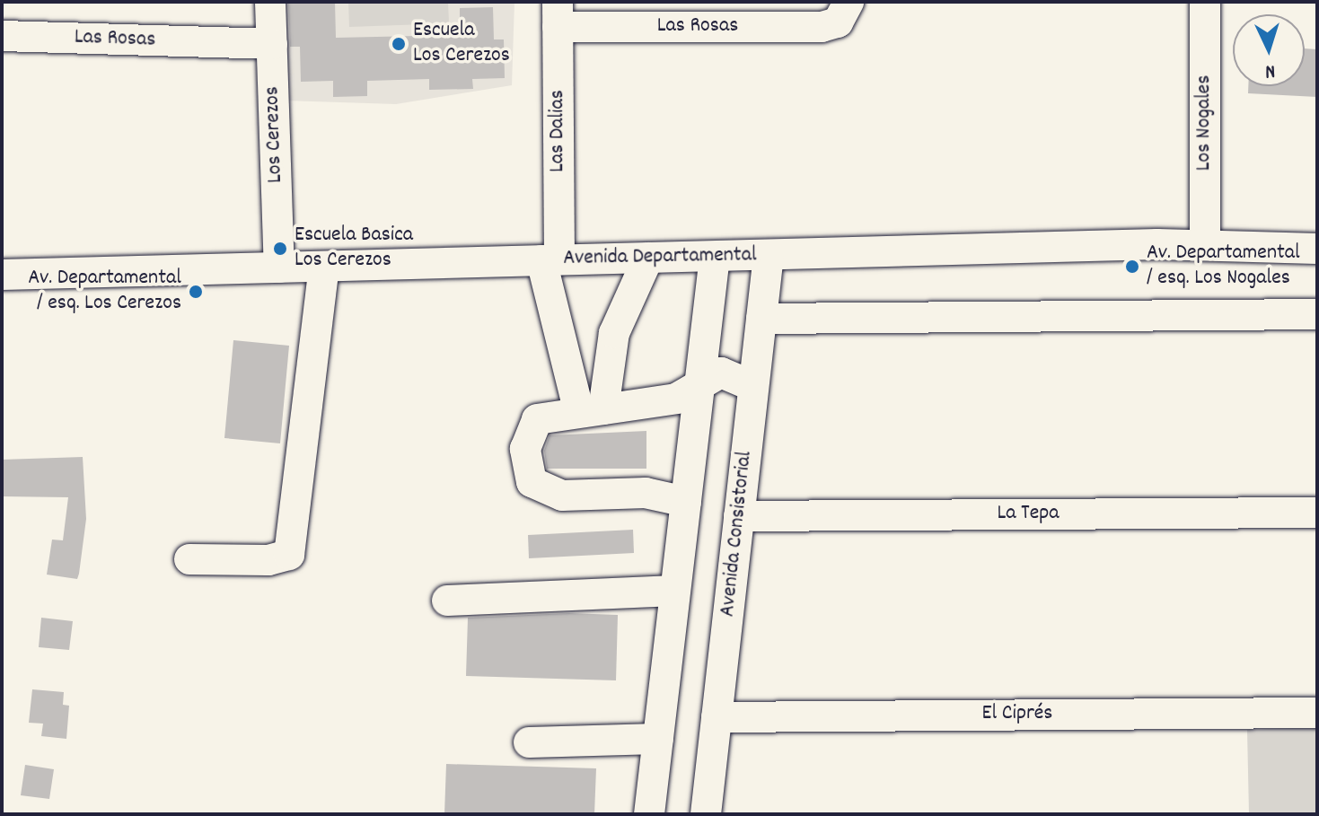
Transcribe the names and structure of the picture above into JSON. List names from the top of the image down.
{
  "streets": {
    "street": [
      "Las Rosas",
      "Los Nogales",
      "Las Dalias",
      "Los Cerezos",
      "Avenida Departamental",
      "La Tepa",
      "Avenida Consistorial",
      "El Ciprés"
    ]
  },
  "crossings": [
    ["Las Rosas", "Las Dalias"],
    ["Las Rosas", "Los Cerezos"],
    ["Los Nogales", "Avenida Departamental"],
    ["Las Dalias", "Avenida Departamental"],
    ["Los Cerezos", "Avenida Departamental"],
    ["Avenida Departamental", "Avenida Consistorial"],
    ["La Tepa", "Avenida Consistorial"],
    ["Avenida Consistorial", "El Ciprés"]
  ],
  "places": [
    "Escuela Los Cerezos",
    "Escuela Basica Los Cerezos",
    "Av. Departamental / esq. Los Nogales",
    "Av. Departamental / esq. Los Cerezos"
  ],
  "north": "bottom"
}
